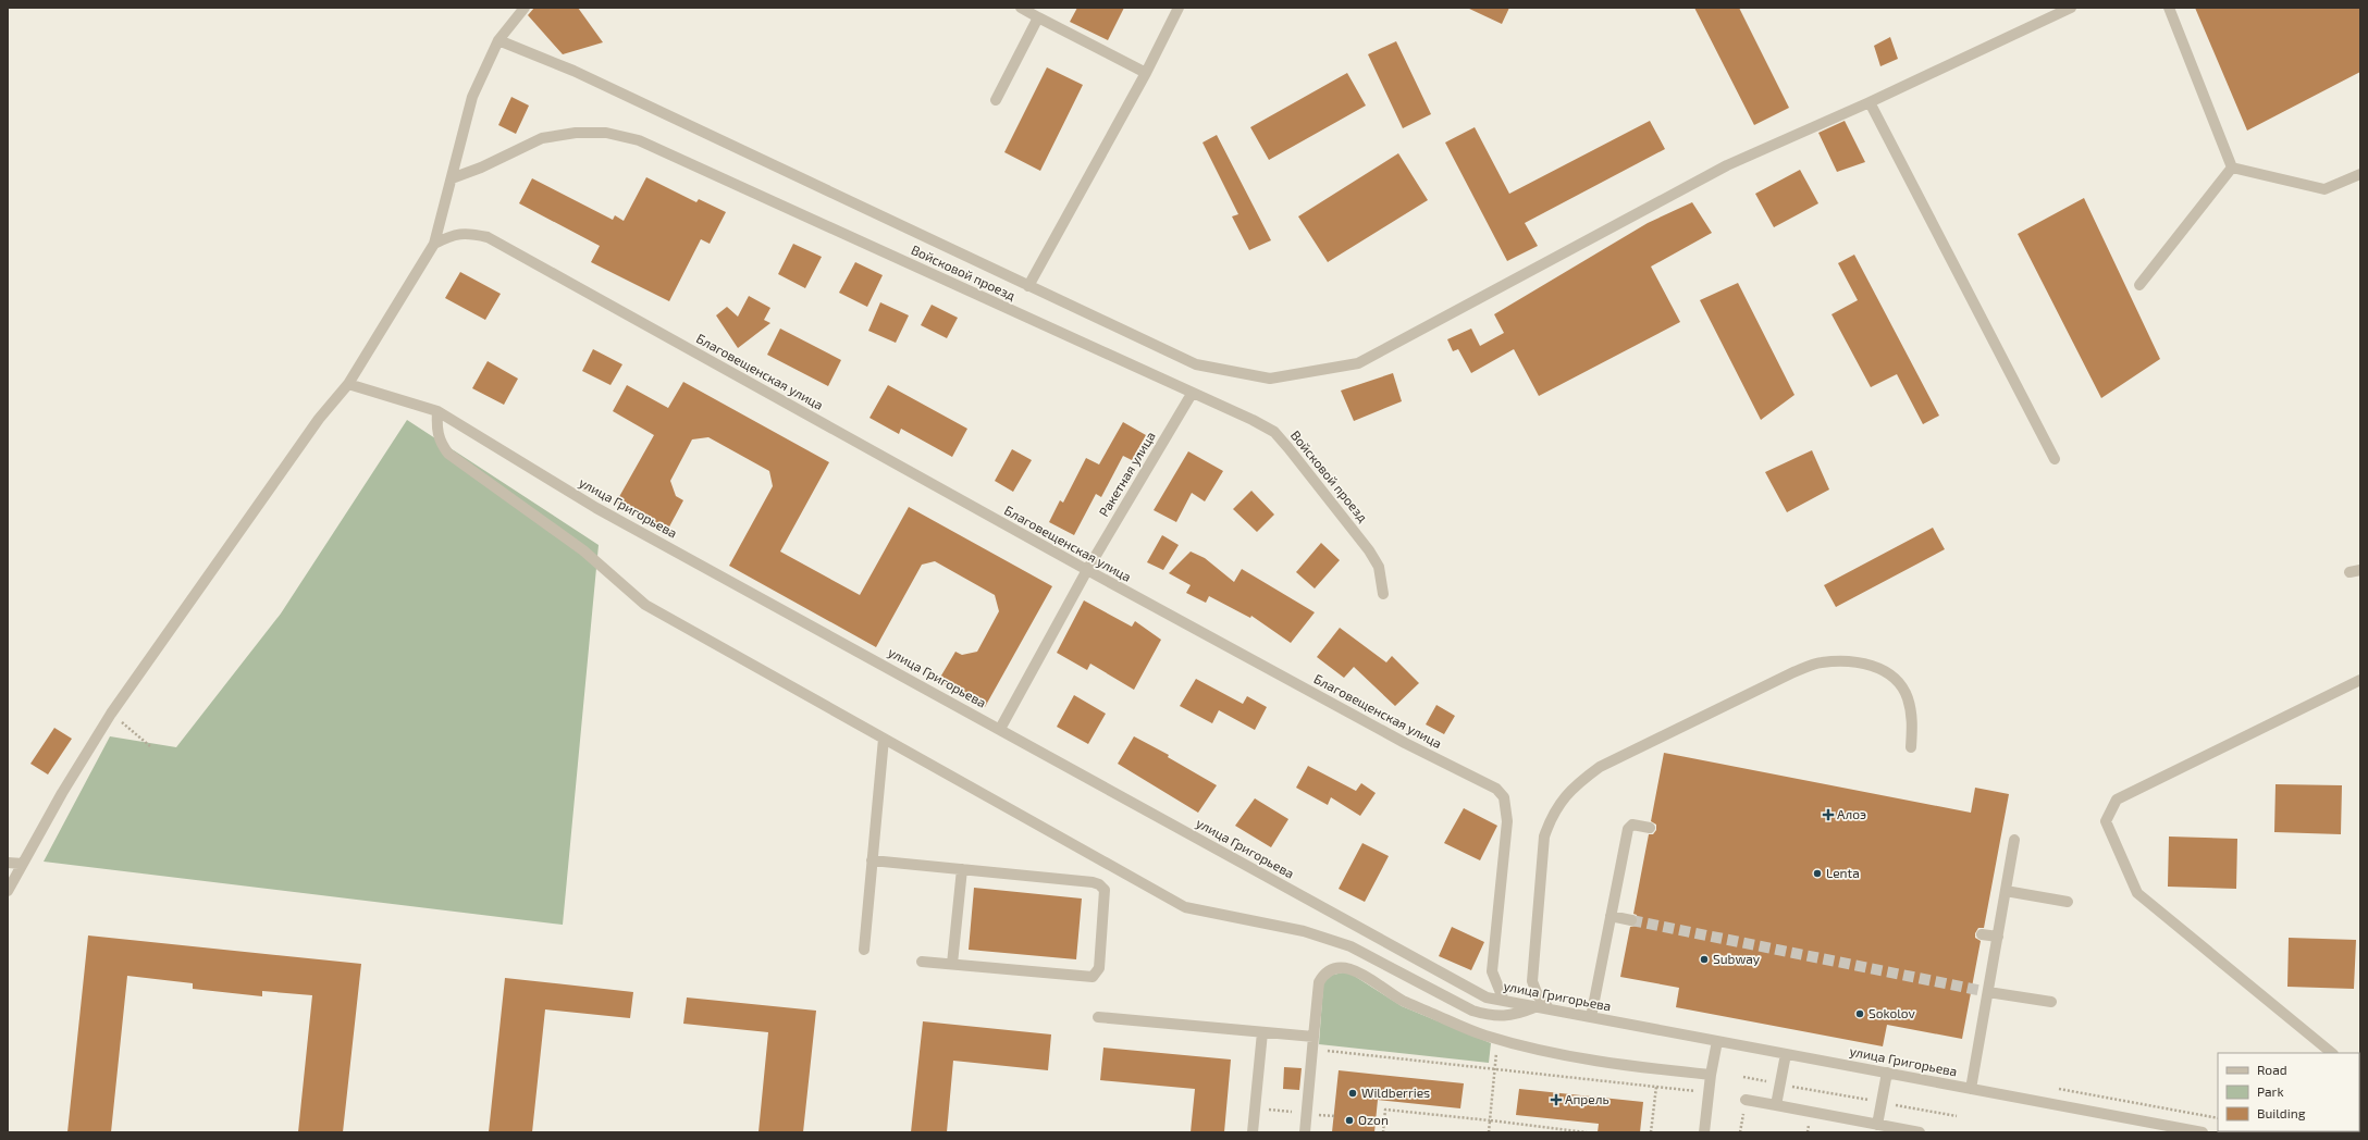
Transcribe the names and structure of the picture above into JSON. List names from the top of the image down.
{
  "streets": {
    "street": [
      "Войсковой проезд",
      "Благовещенская улица",
      "Ракетная улица",
      "улица Григорьева"
    ]
  },
  "crossings": [
    ["Войсковой проезд", "Ракетная улица"],
    ["Благовещенская улица", "Ракетная улица"],
    ["Благовещенская улица", "улица Григорьева"],
    ["Ракетная улица", "улица Григорьева"]
  ],
  "places": {
    "health": ["Алоэ", "Апрель"],
    "other": [
      "Lenta",
      "Subway",
      "Sokolov",
      "Wildberries",
      "Ozon"
    ]
  },
  "legend": ["Road", "Park", "Building"]
}
